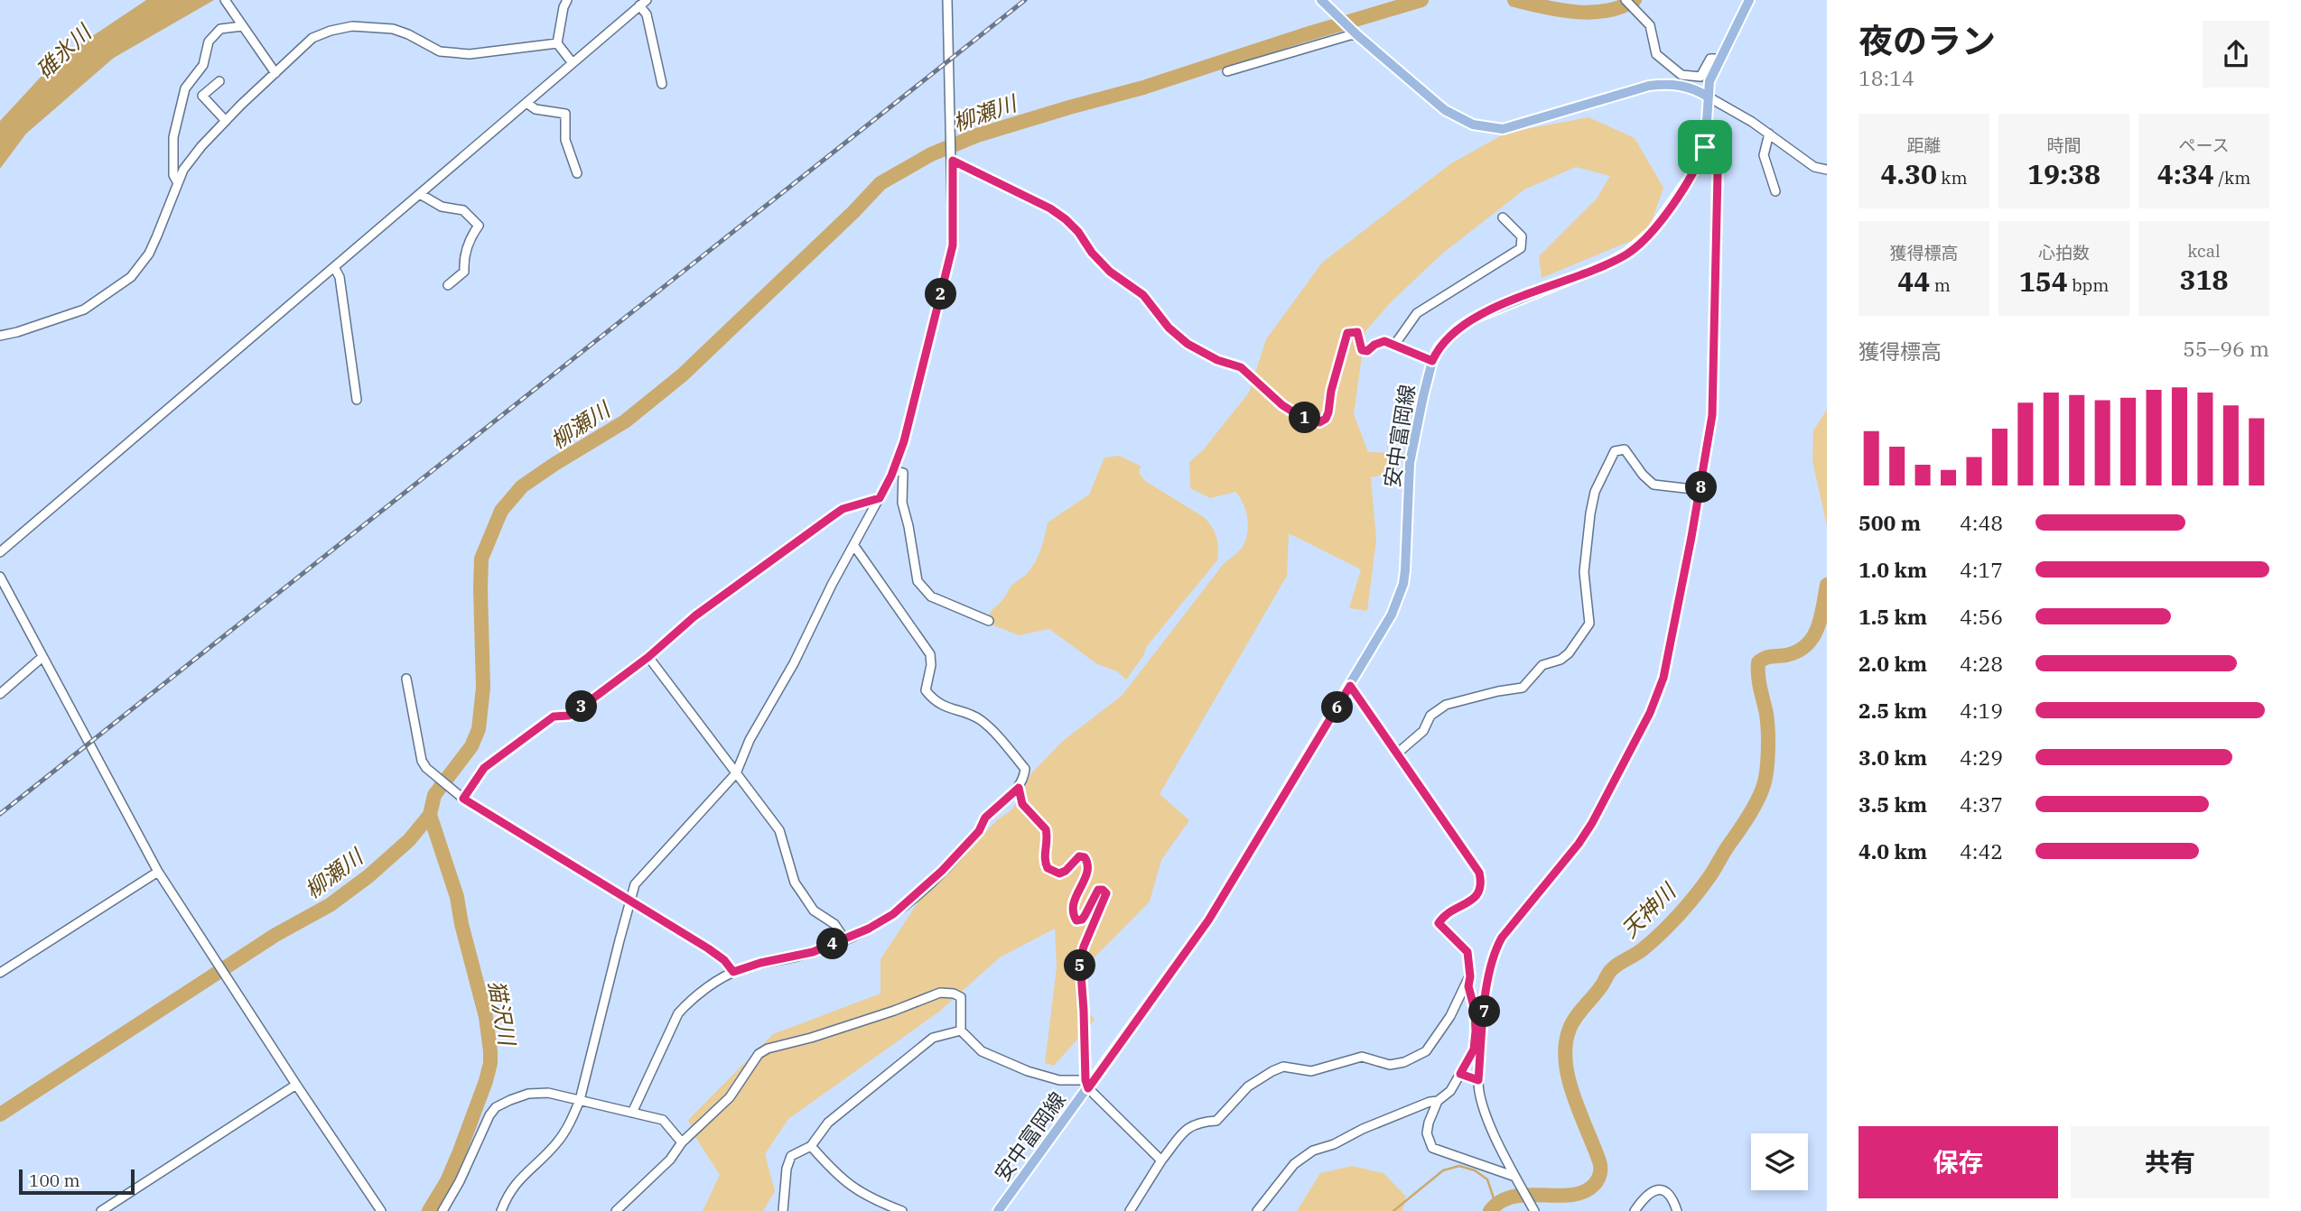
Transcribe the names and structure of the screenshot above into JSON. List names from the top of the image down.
{
  "streets": {
    "main road": ["安中富岡線"]
  },
  "water": [
    "碓氷川",
    "柳瀬川",
    "天神川",
    "猫沢川"
  ],
  "scale_bar": "100 m",
  "page": {
    "heading": ["夜のラン", "18:14"],
    "stats": [
      ["距離", "4.30 km"],
      ["時間", "19:38"],
      ["ペース", "4:34 /km"],
      ["獲得標高", "44 m"],
      ["心拍数", "154 bpm"],
      ["kcal", "318"]
    ],
    "pins": [
      "2",
      "1",
      "8",
      "3",
      "6",
      "4",
      "5",
      "7"
    ],
    "chart": ["獲得標高", "55–96 m"],
    "list": [
      {
        "name": "500 m",
        "note": "4:48"
      },
      {
        "name": "1.0 km",
        "note": "4:17"
      },
      {
        "name": "1.5 km",
        "note": "4:56"
      },
      {
        "name": "2.0 km",
        "note": "4:28"
      },
      {
        "name": "2.5 km",
        "note": "4:19"
      },
      {
        "name": "3.0 km",
        "note": "4:29"
      },
      {
        "name": "3.5 km",
        "note": "4:37"
      },
      {
        "name": "4.0 km",
        "note": "4:42"
      }
    ],
    "buttons": ["保存", "共有"],
    "scale": "100 m"
  }
}
